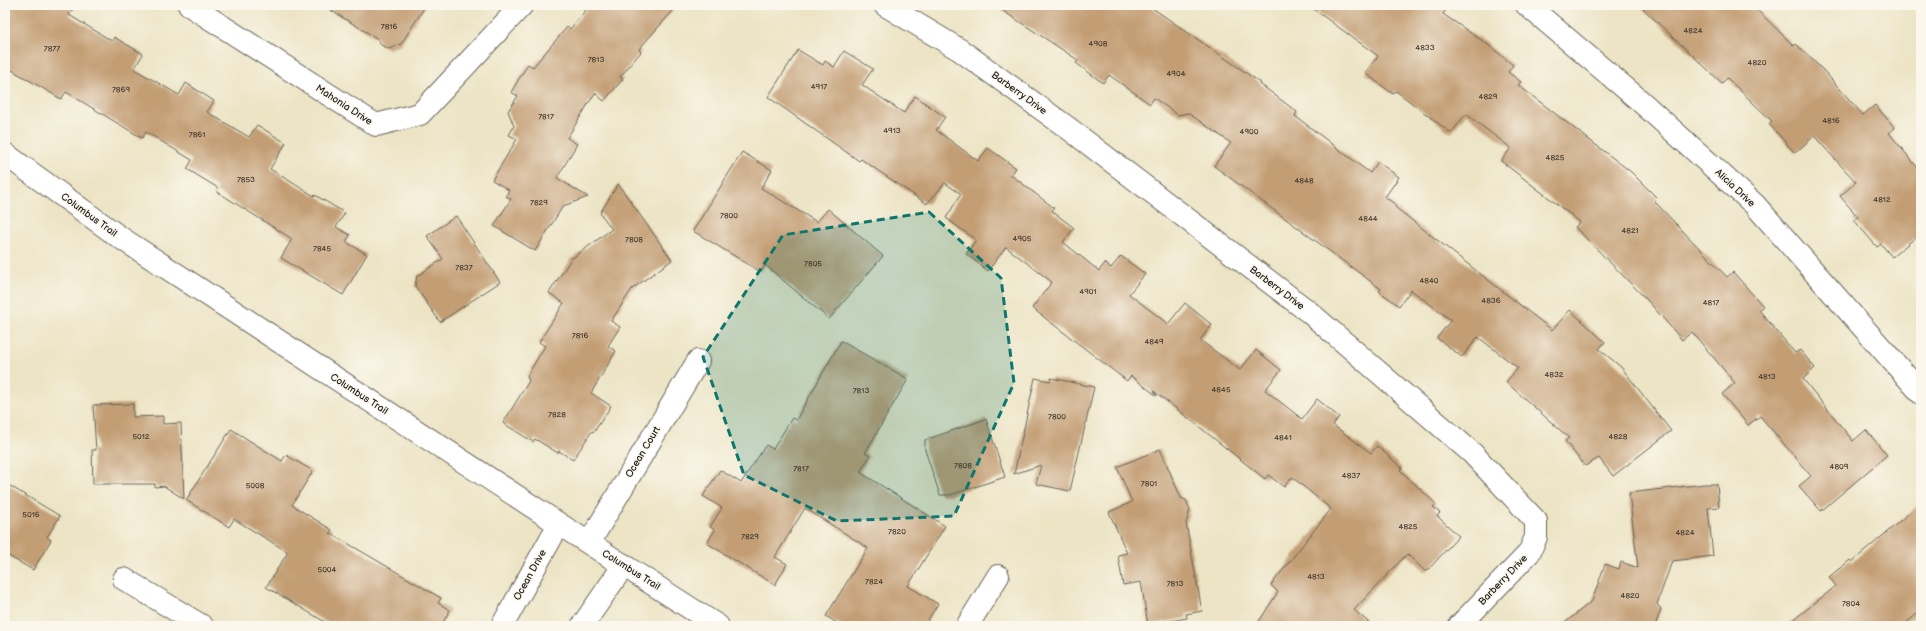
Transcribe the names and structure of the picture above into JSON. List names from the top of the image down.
{
  "streets": {
    "street": [
      "Barberry Drive",
      "Mahonia Drive",
      "Alicia Drive",
      "Columbus Trail",
      "Ocean Court",
      "Ocean Drive"
    ]
  },
  "crossings": [
    ["Columbus Trail", "Ocean Court"],
    ["Columbus Trail", "Ocean Drive"]
  ],
  "house_numbers": [
    "7816",
    "4824",
    "4908",
    "4833",
    "7877",
    "7813",
    "4820",
    "4904",
    "4917",
    "7869",
    "4829",
    "7817",
    "4816",
    "4913",
    "4900",
    "7861",
    "4825",
    "7853",
    "4848",
    "4812",
    "7829",
    "7800",
    "4844",
    "4821",
    "4905",
    "7808",
    "7845",
    "7805",
    "7837",
    "4840",
    "4901",
    "4836",
    "4817",
    "7816",
    "4849",
    "4832",
    "4813",
    "4845",
    "7813",
    "7828",
    "7800",
    "5012",
    "4828",
    "4841",
    "7808",
    "4809",
    "7817",
    "4837",
    "7801",
    "5008",
    "5016",
    "4825",
    "7820",
    "4824",
    "7829",
    "5004",
    "4813",
    "7824",
    "7813",
    "4820",
    "7804"
  ]
}
